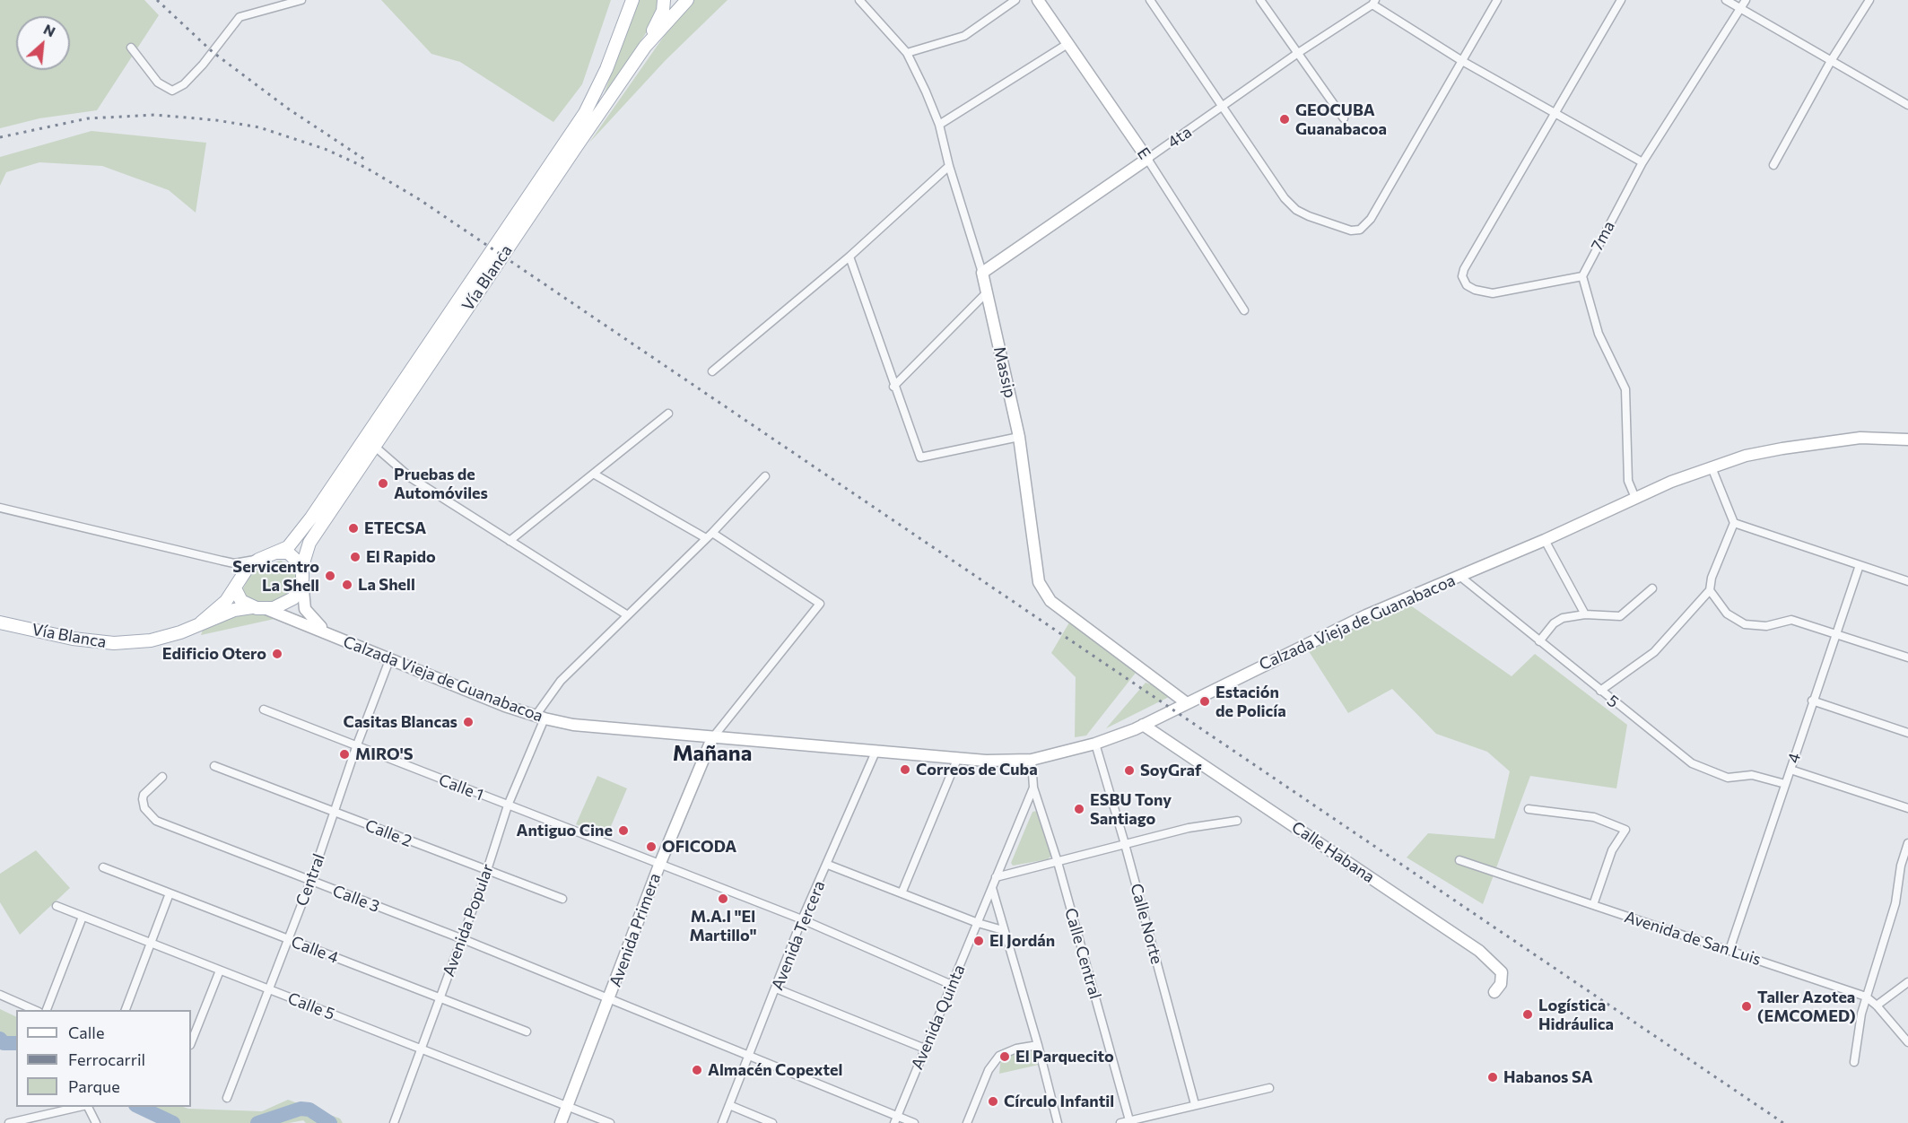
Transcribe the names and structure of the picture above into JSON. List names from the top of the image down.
{
  "streets": {
    "main road": [
      "4ta",
      "E",
      "Vía Blanca",
      "Massip",
      "Calzada Vieja de Guanabacoa",
      "Calle Habana",
      "Avenida Primera"
    ],
    "street": [
      "7ma",
      "5",
      "4",
      "Calle 1",
      "Calle 2",
      "Central",
      "Calle 3",
      "Avenida Popular",
      "Calle Norte",
      "Avenida Tercera",
      "Avenida de San Luis",
      "Calle 4",
      "Calle Central",
      "Calle 5",
      "Avenida Quinta"
    ]
  },
  "crossings": [
    ["4ta", "E"],
    ["4ta", "Massip"],
    ["Vía Blanca", "Calzada Vieja de Guanabacoa"],
    ["Massip", "Calzada Vieja de Guanabacoa"],
    ["Calzada Vieja de Guanabacoa", "5"],
    ["Calzada Vieja de Guanabacoa", "Calle Habana"],
    ["Calzada Vieja de Guanabacoa", "Central"],
    ["Calzada Vieja de Guanabacoa", "Avenida Popular"],
    ["Calzada Vieja de Guanabacoa", "Calle Norte"],
    ["Calzada Vieja de Guanabacoa", "Avenida Primera"],
    ["Calzada Vieja de Guanabacoa", "Avenida Tercera"],
    ["Calzada Vieja de Guanabacoa", "Avenida Quinta"],
    ["5", "4"],
    ["4", "Avenida de San Luis"],
    ["Calle 1", "Central"],
    ["Calle 1", "Avenida Popular"],
    ["Calle 1", "Avenida Primera"],
    ["Calle 2", "Central"],
    ["Calle 2", "Avenida Popular"],
    ["Central", "Calle 3"],
    ["Central", "Calle 4"],
    ["Central", "Calle 5"],
    ["Calle 3", "Avenida Popular"],
    ["Calle 3", "Avenida Primera"],
    ["Avenida Popular", "Calle 4"],
    ["Avenida Popular", "Calle 5"],
    ["Avenida Primera", "Calle 5"],
    ["Calle Central", "Avenida Quinta"]
  ],
  "districts": ["Mañana"],
  "places": [
    "GEOCUBA Guanabacoa",
    "Pruebas de Automóviles",
    "ETECSA",
    "El Rapido",
    "Servicentro La Shell",
    "La Shell",
    "Edificio Otero",
    "Estación de Policía",
    "Casitas Blancas",
    "MIRO'S",
    "Correos de Cuba",
    "SoyGraf",
    "ESBU Tony Santiago",
    "Antiguo Cine",
    "OFICODA",
    "M.A.I \"El Martillo\"",
    "El Jordán",
    "Taller Azotea (EMCOMED)",
    "Logística Hidráulica",
    "El Parquecito",
    "Almacén Copextel",
    "Habanos SA",
    "Círculo Infantil"
  ],
  "legend": ["Calle", "Ferrocarril", "Parque"],
  "north": "top right"
}
